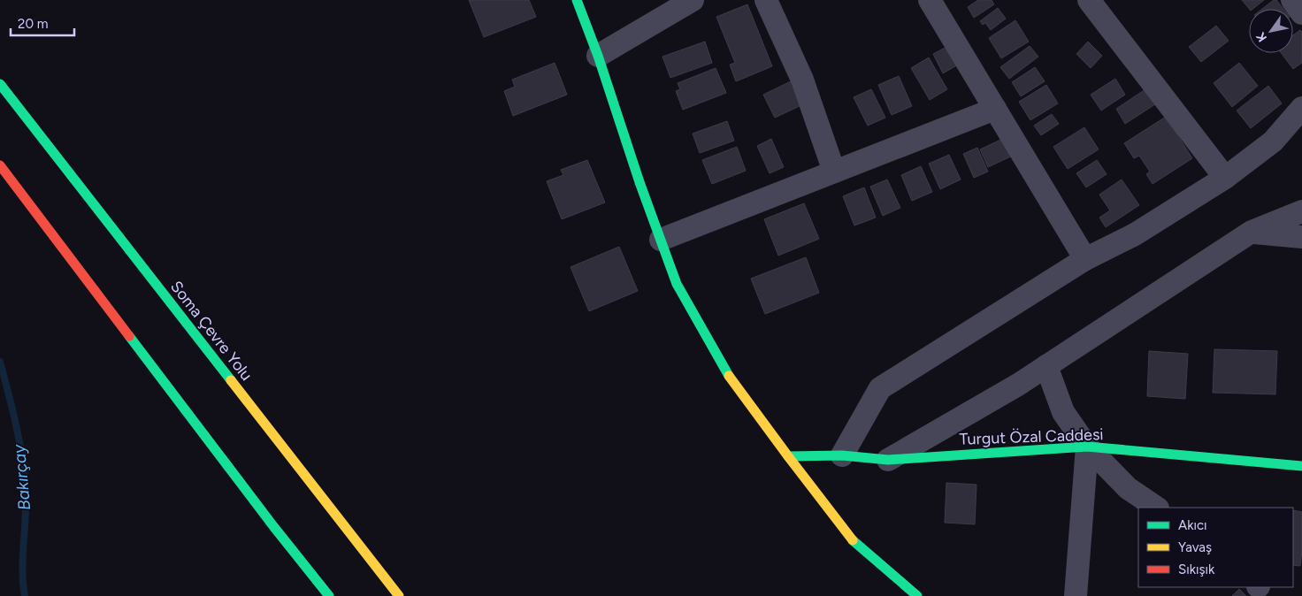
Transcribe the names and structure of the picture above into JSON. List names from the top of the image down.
{
  "streets": {
    "main road": ["Soma Çevre Yolu", "Turgut Özal Caddesi"]
  },
  "water": ["Bakırçay"],
  "legend": ["Akıcı", "Yavaş", "Sıkışık"],
  "scale_bar": "20 m",
  "north": "bottom left"
}
